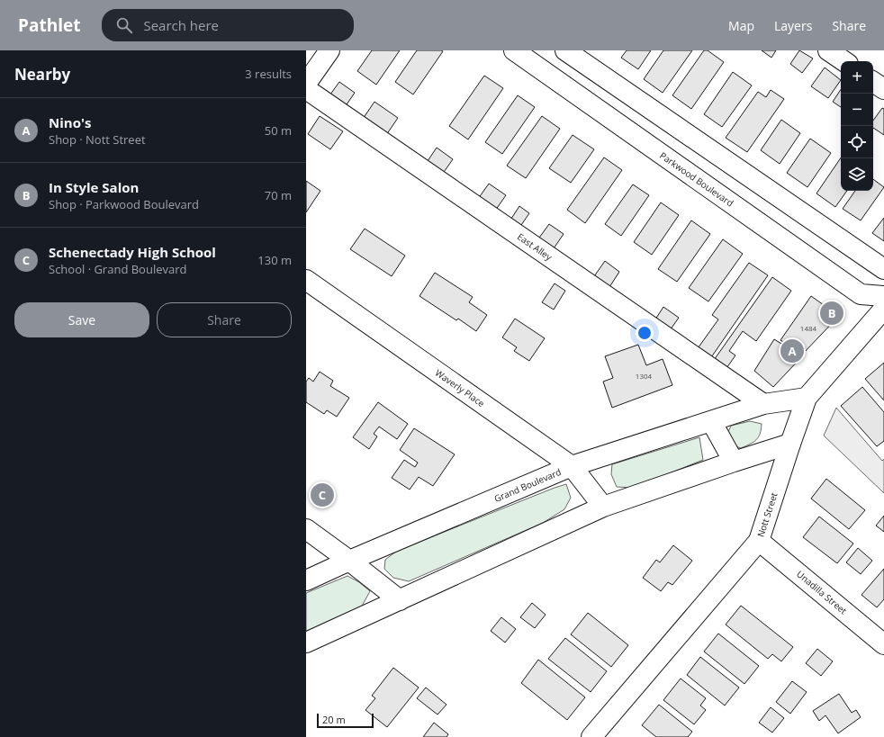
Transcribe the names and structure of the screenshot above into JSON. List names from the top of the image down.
{
  "streets": {
    "street": [
      "Parkwood Boulevard",
      "East Alley",
      "Waverly Place",
      "Grand Boulevard",
      "Nott Street",
      "Unadilla Street"
    ]
  },
  "crossings": [
    ["East Alley", "Grand Boulevard"],
    ["Waverly Place", "Grand Boulevard"],
    ["Grand Boulevard", "Nott Street"],
    ["Nott Street", "Unadilla Street"]
  ],
  "house_numbers": ["1484", "1304"],
  "scale_bar": "20 m",
  "page": {
    "header": "Pathlet",
    "search": "Search here",
    "nav": ["Map", "Layers", "Share"],
    "heading": ["Nearby", "3 results"],
    "map_buttons": ["+", "−"],
    "list": [
      {
        "mark": "A",
        "name": "Nino's",
        "note": "Shop · Nott Street",
        "value": "50 m"
      },
      {
        "mark": "B",
        "name": "In Style Salon",
        "note": "Shop · Parkwood Boulevard",
        "value": "70 m"
      },
      {
        "mark": "C",
        "name": "Schenectady High School",
        "note": "School · Grand Boulevard",
        "value": "130 m"
      }
    ],
    "buttons": ["Save", "Share"],
    "pins": ["B", "A", "C"],
    "scale": "20 m"
  }
}
